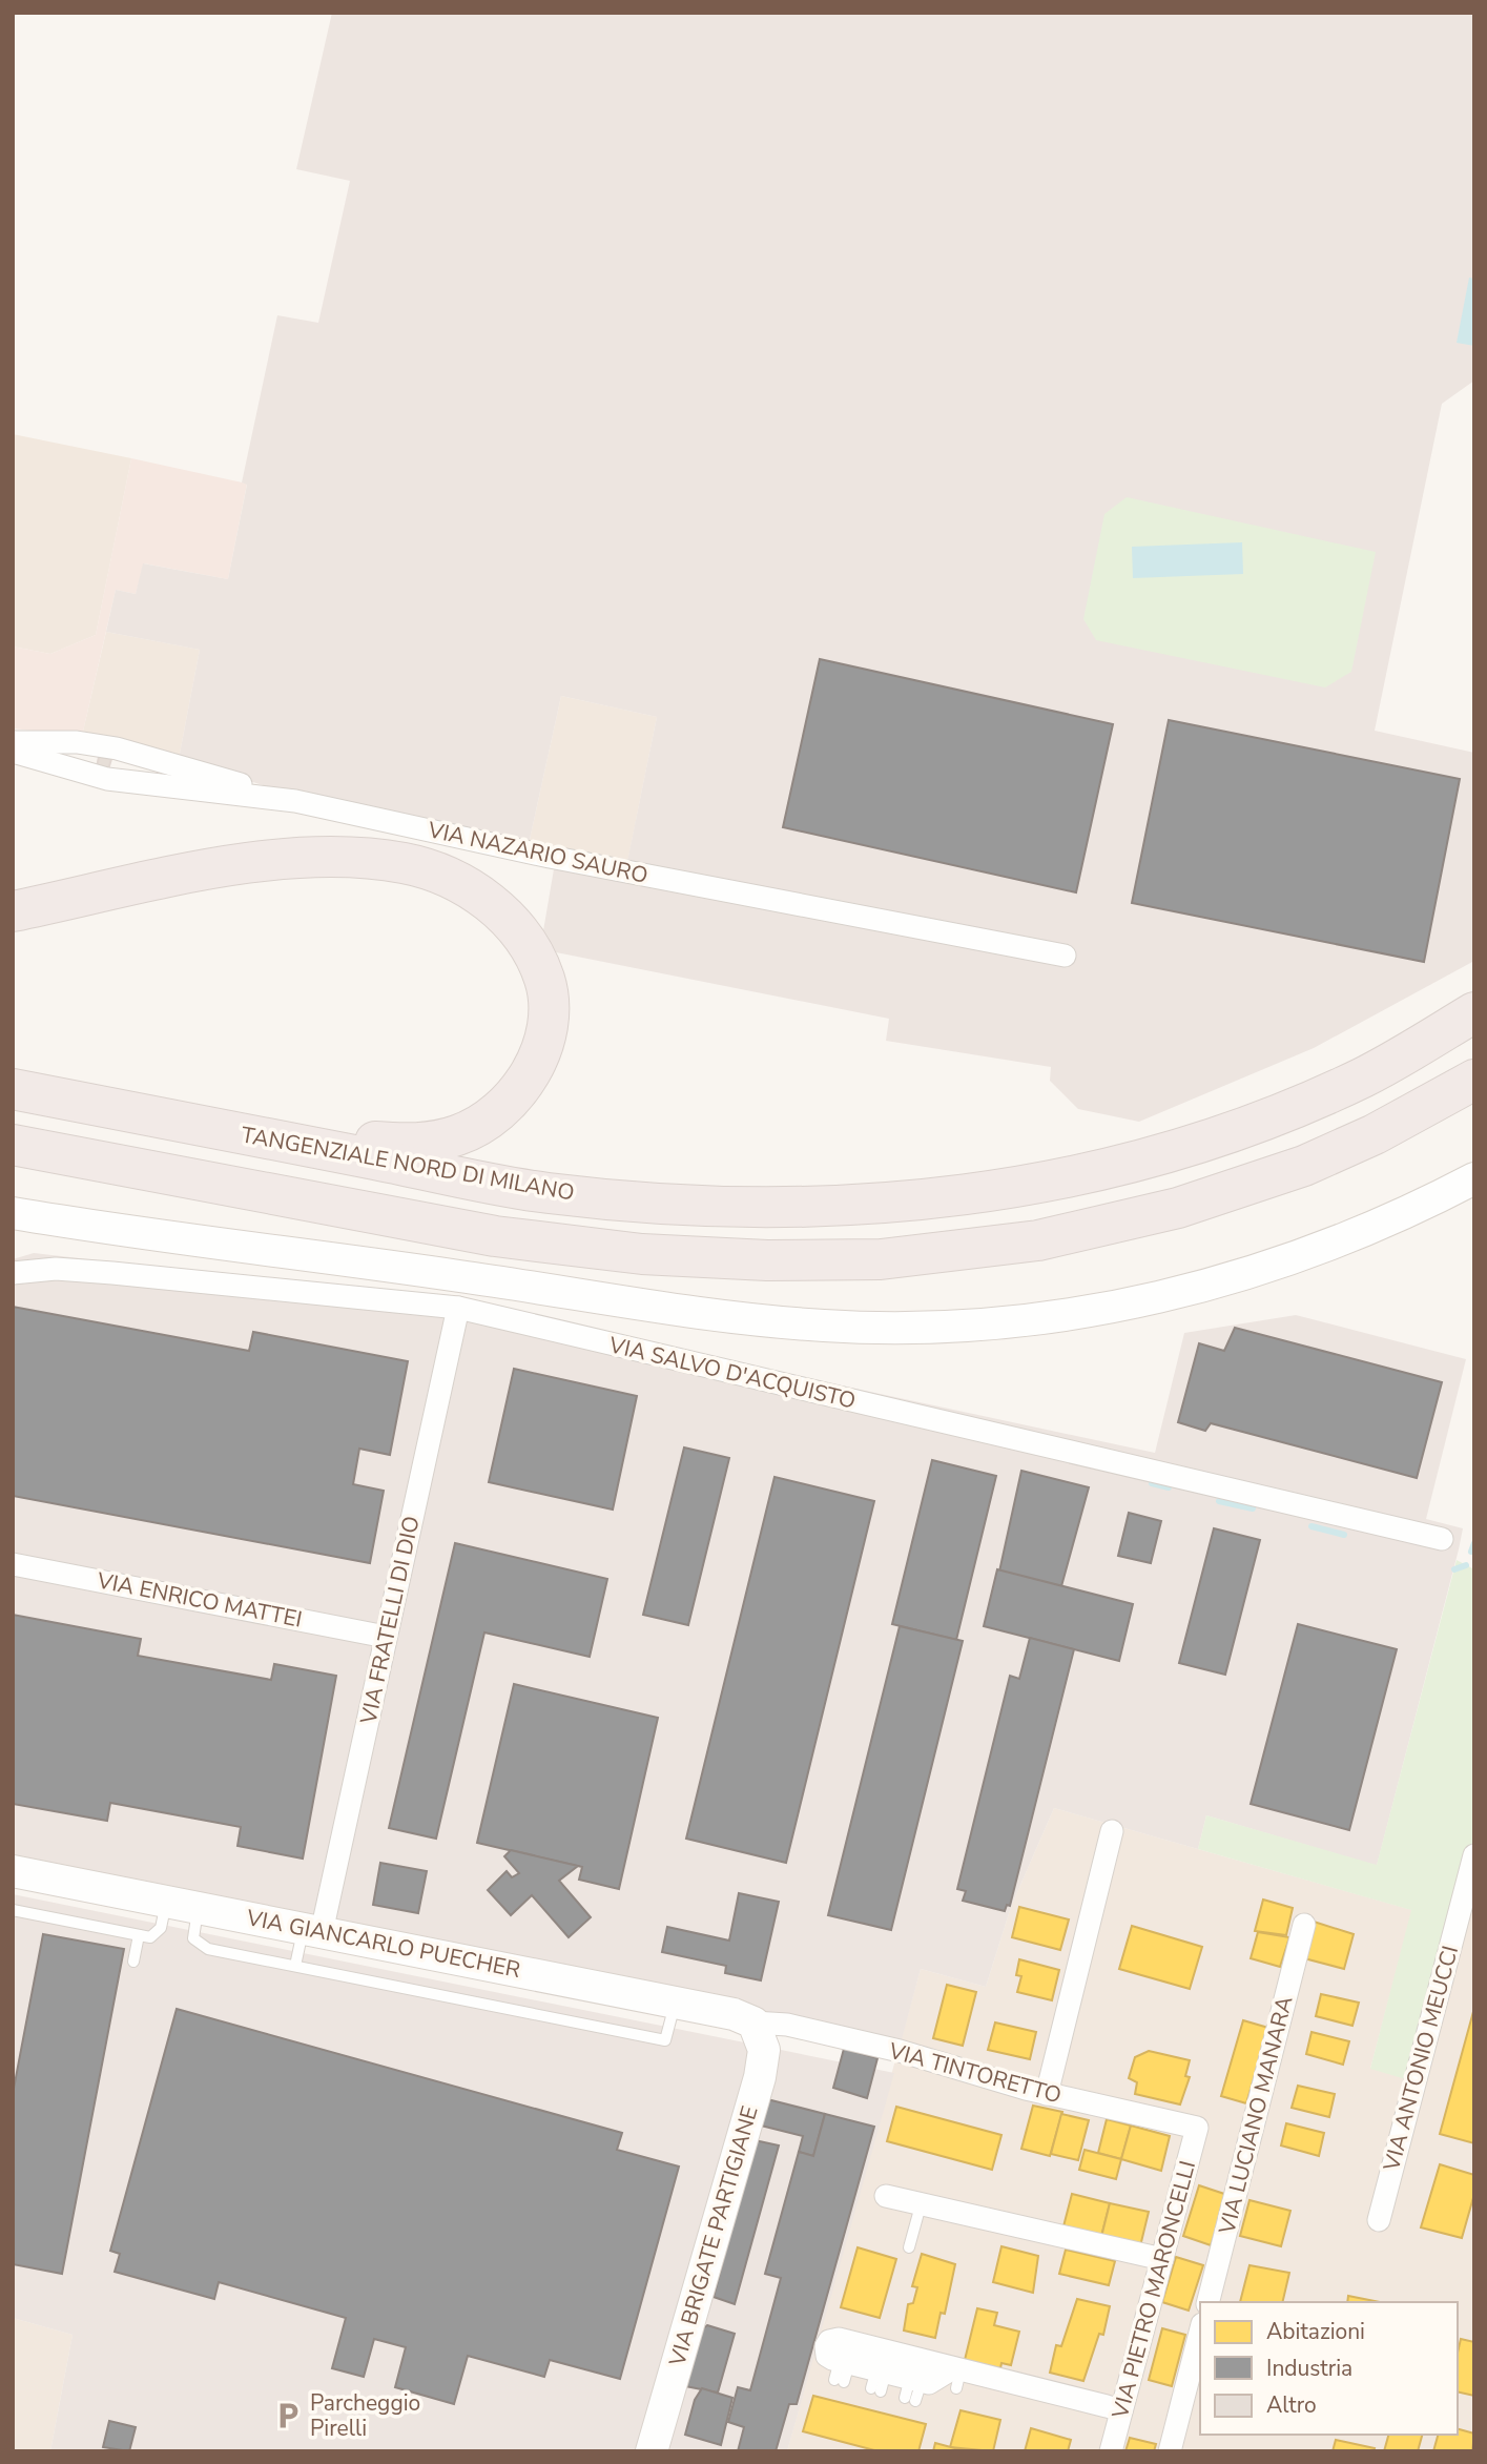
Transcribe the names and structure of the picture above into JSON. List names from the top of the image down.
{
  "streets": {
    "highway": ["TANGENZIALE NORD DI MILANO"],
    "main road": ["VIA GIANCARLO PUECHER", "VIA BRIGATE PARTIGIANE"],
    "street": [
      "VIA NAZARIO SAURO",
      "VIA SALVO D'ACQUISTO",
      "VIA ENRICO MATTEI",
      "VIA FRATELLI DI DIO",
      "VIA ANTONIO MEUCCI",
      "VIA TINTORETTO",
      "VIA LUCIANO MANARA",
      "VIA PIETRO MARONCELLI"
    ]
  },
  "crossings": [
    ["VIA SALVO D'ACQUISTO", "VIA FRATELLI DI DIO"],
    ["VIA ENRICO MATTEI", "VIA FRATELLI DI DIO"],
    ["VIA FRATELLI DI DIO", "VIA GIANCARLO PUECHER"],
    ["VIA GIANCARLO PUECHER", "VIA TINTORETTO"],
    ["VIA GIANCARLO PUECHER", "VIA BRIGATE PARTIGIANE"],
    ["VIA TINTORETTO", "VIA BRIGATE PARTIGIANE"],
    ["VIA TINTORETTO", "VIA PIETRO MARONCELLI"]
  ],
  "places": {
    "parking": ["Parcheggio Pirelli"]
  },
  "legend": ["Abitazioni", "Industria", "Altro"]
}
